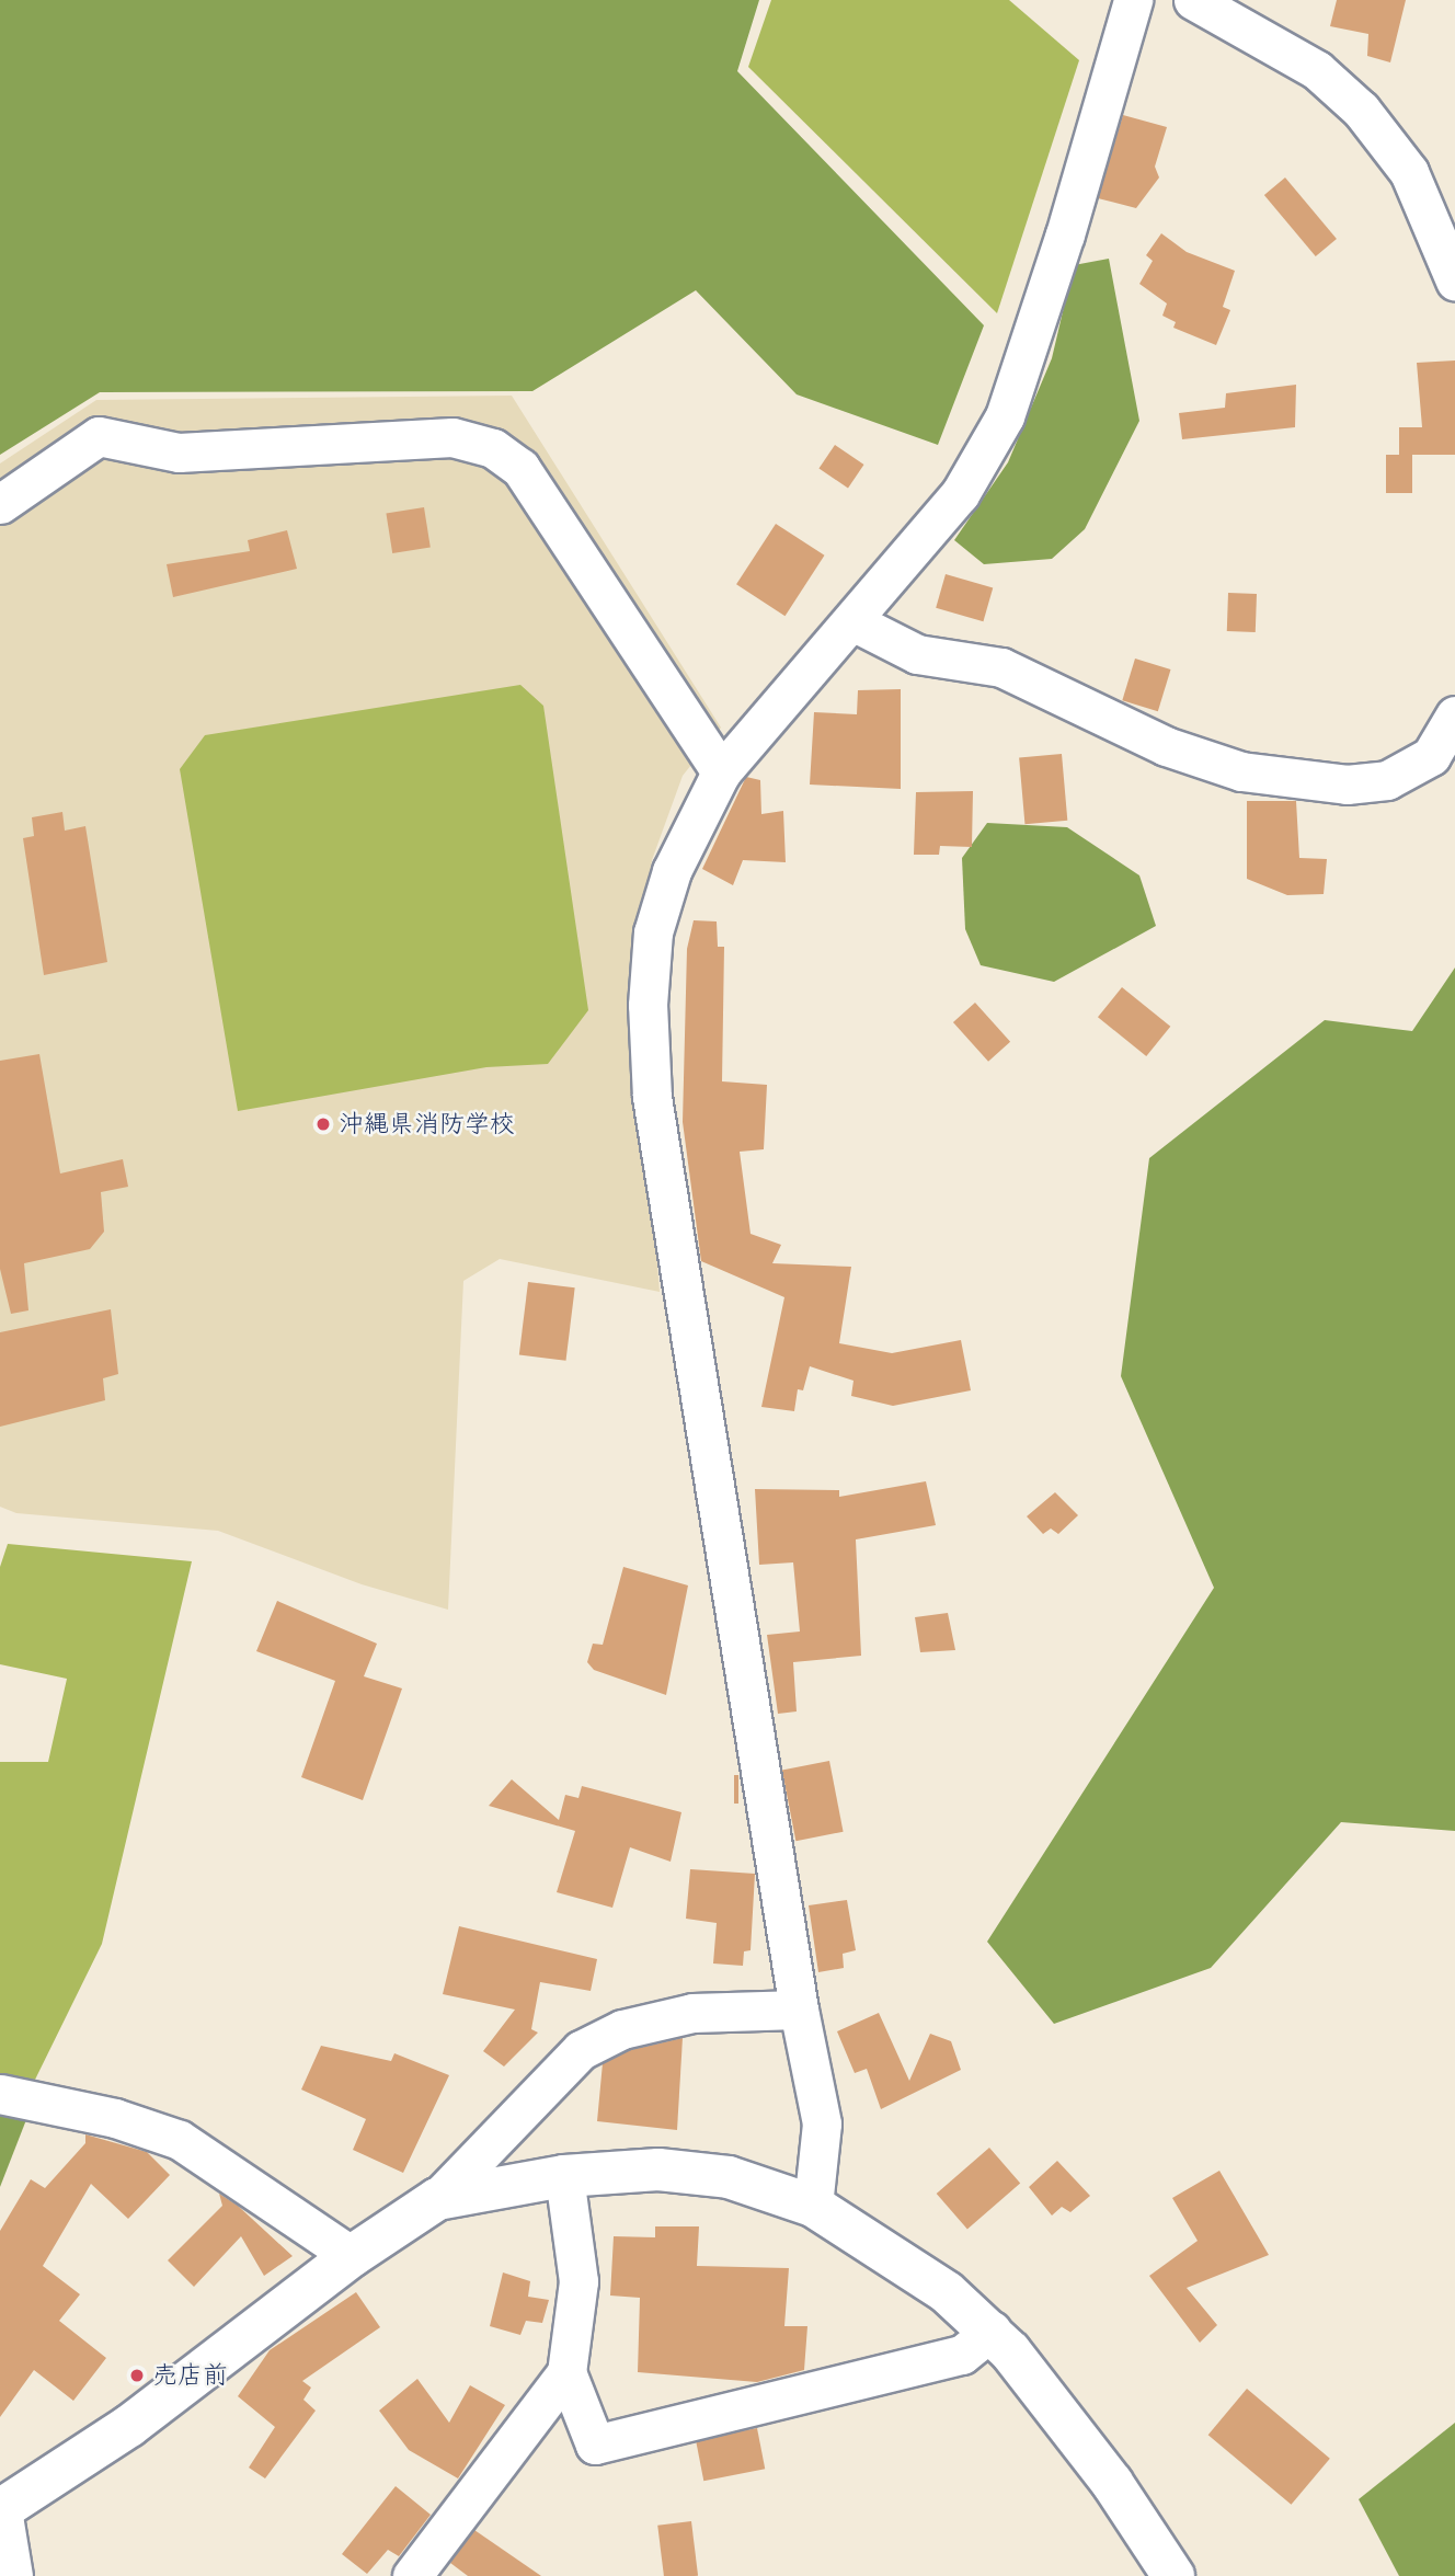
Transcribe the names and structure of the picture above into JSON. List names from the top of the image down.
{
  "places": ["沖縄県消防学校", "売店前"]
}
